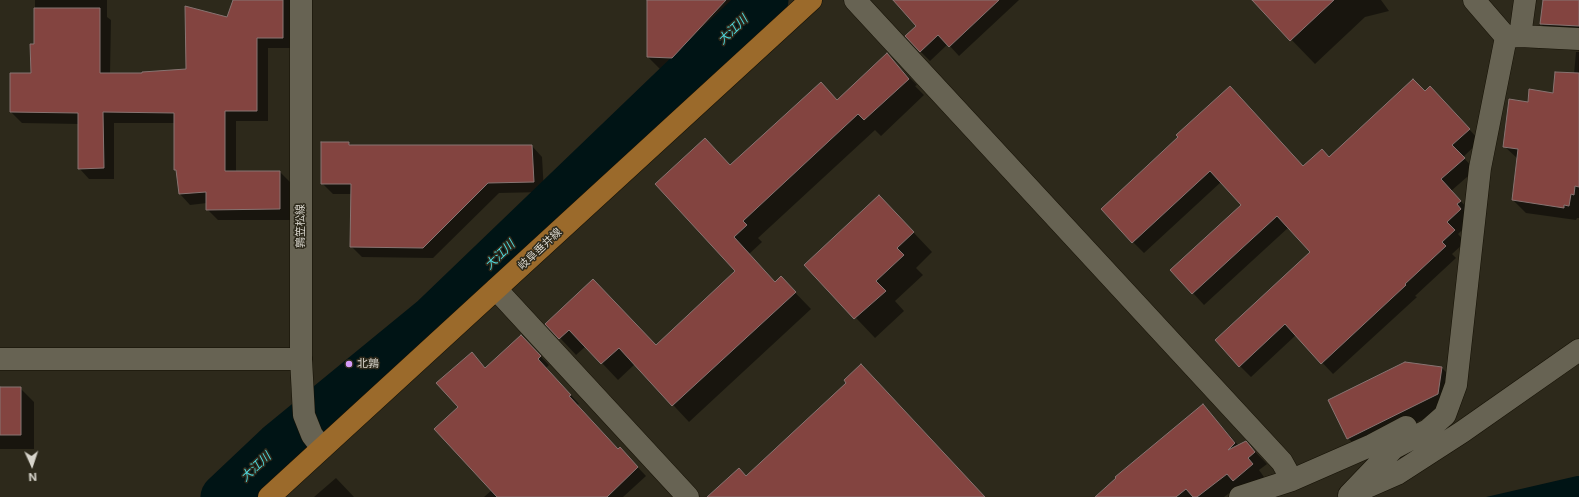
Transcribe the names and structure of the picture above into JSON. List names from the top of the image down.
{
  "streets": {
    "main road": ["岐阜垂井線"],
    "street": ["鶉笠松線"]
  },
  "crossings": [
    ["鶉笠松線", "岐阜垂井線"]
  ],
  "water": ["大江川"],
  "places": ["北鶉"],
  "north": "bottom"
}
